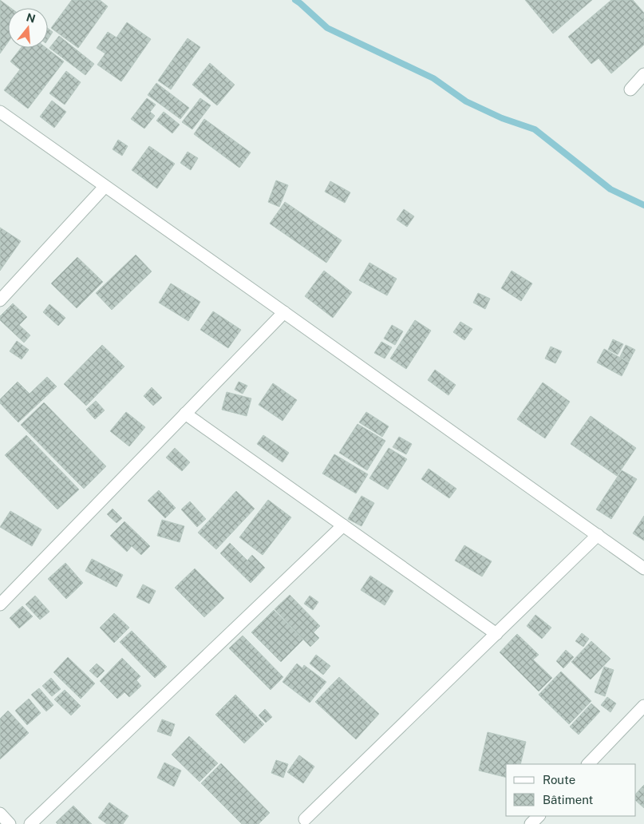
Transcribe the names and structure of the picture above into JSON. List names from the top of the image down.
{
  "legend": ["Route", "Bâtiment"],
  "north": "top"
}
